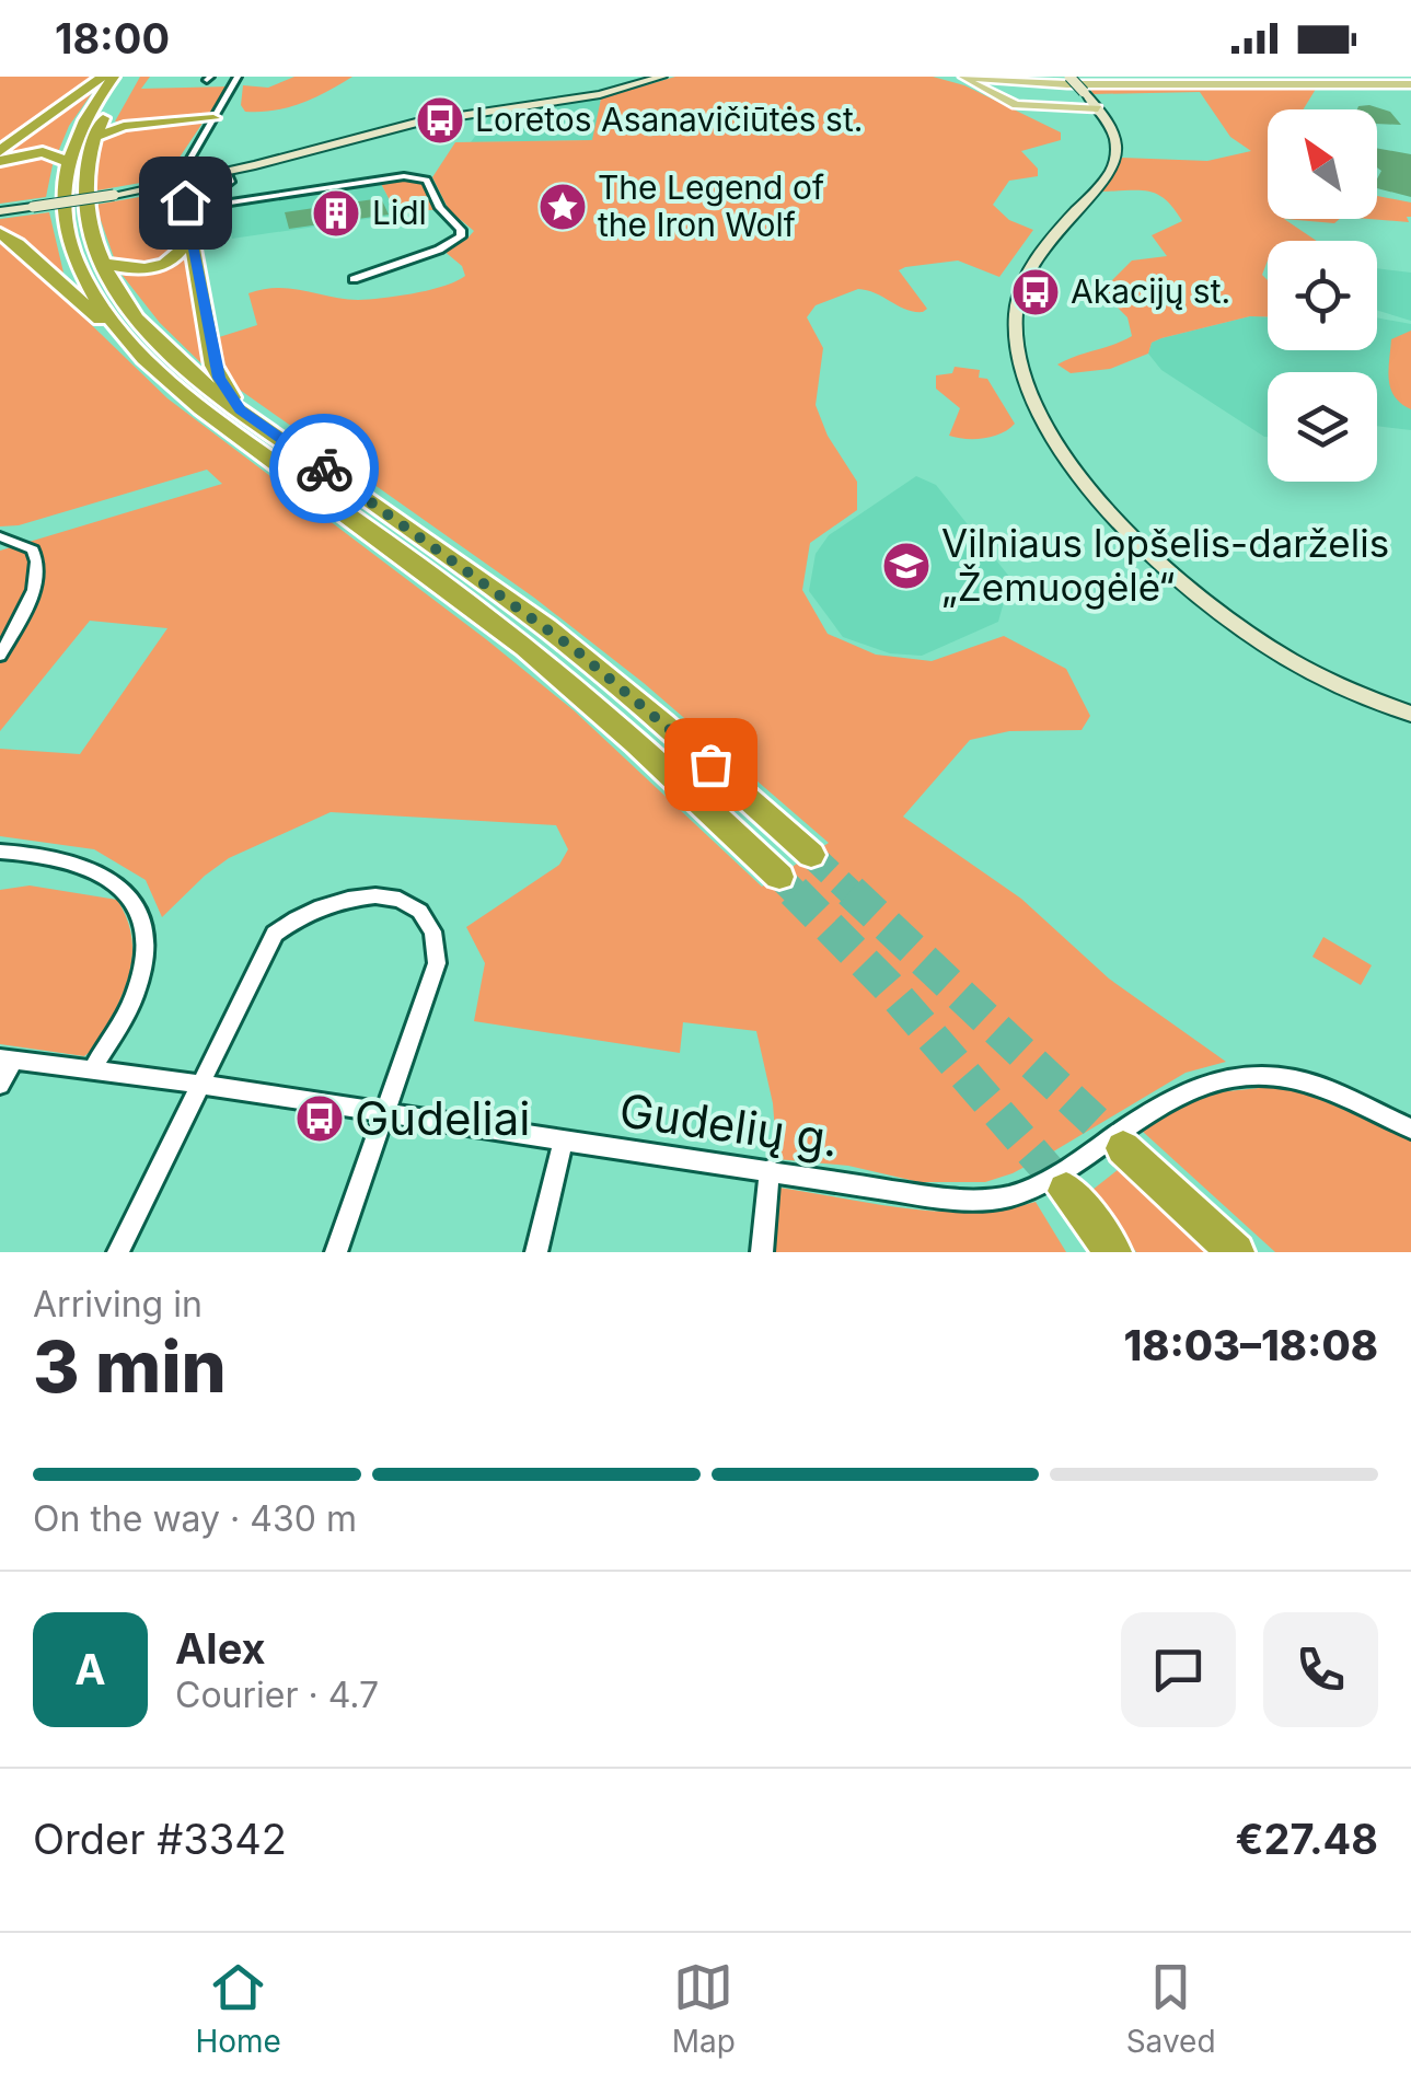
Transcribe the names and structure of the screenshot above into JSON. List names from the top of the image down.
{
  "streets": {
    "street": ["Gudelių g."]
  },
  "places": {
    "bus stop": ["Loretos Asanavičiūtės st.", "Akacijų st.", "Gudeliai"],
    "place": ["The Legend of the Iron Wolf"],
    "building": ["Lidl"],
    "school or university": ["Vilniaus lopšelis-darželis „Žemuogėlė“"]
  },
  "north": "top left",
  "page": {
    "status": "18:00",
    "heading": ["3 min", "Arriving in", "18:03–18:08"],
    "panel": [
      "Alex",
      "Courier · 4.7",
      "Order #3342",
      "€27.48"
    ],
    "bar": "On the way · 430 m",
    "round": "A",
    "tabs": ["Home", "Map", "Saved"]
  }
}
